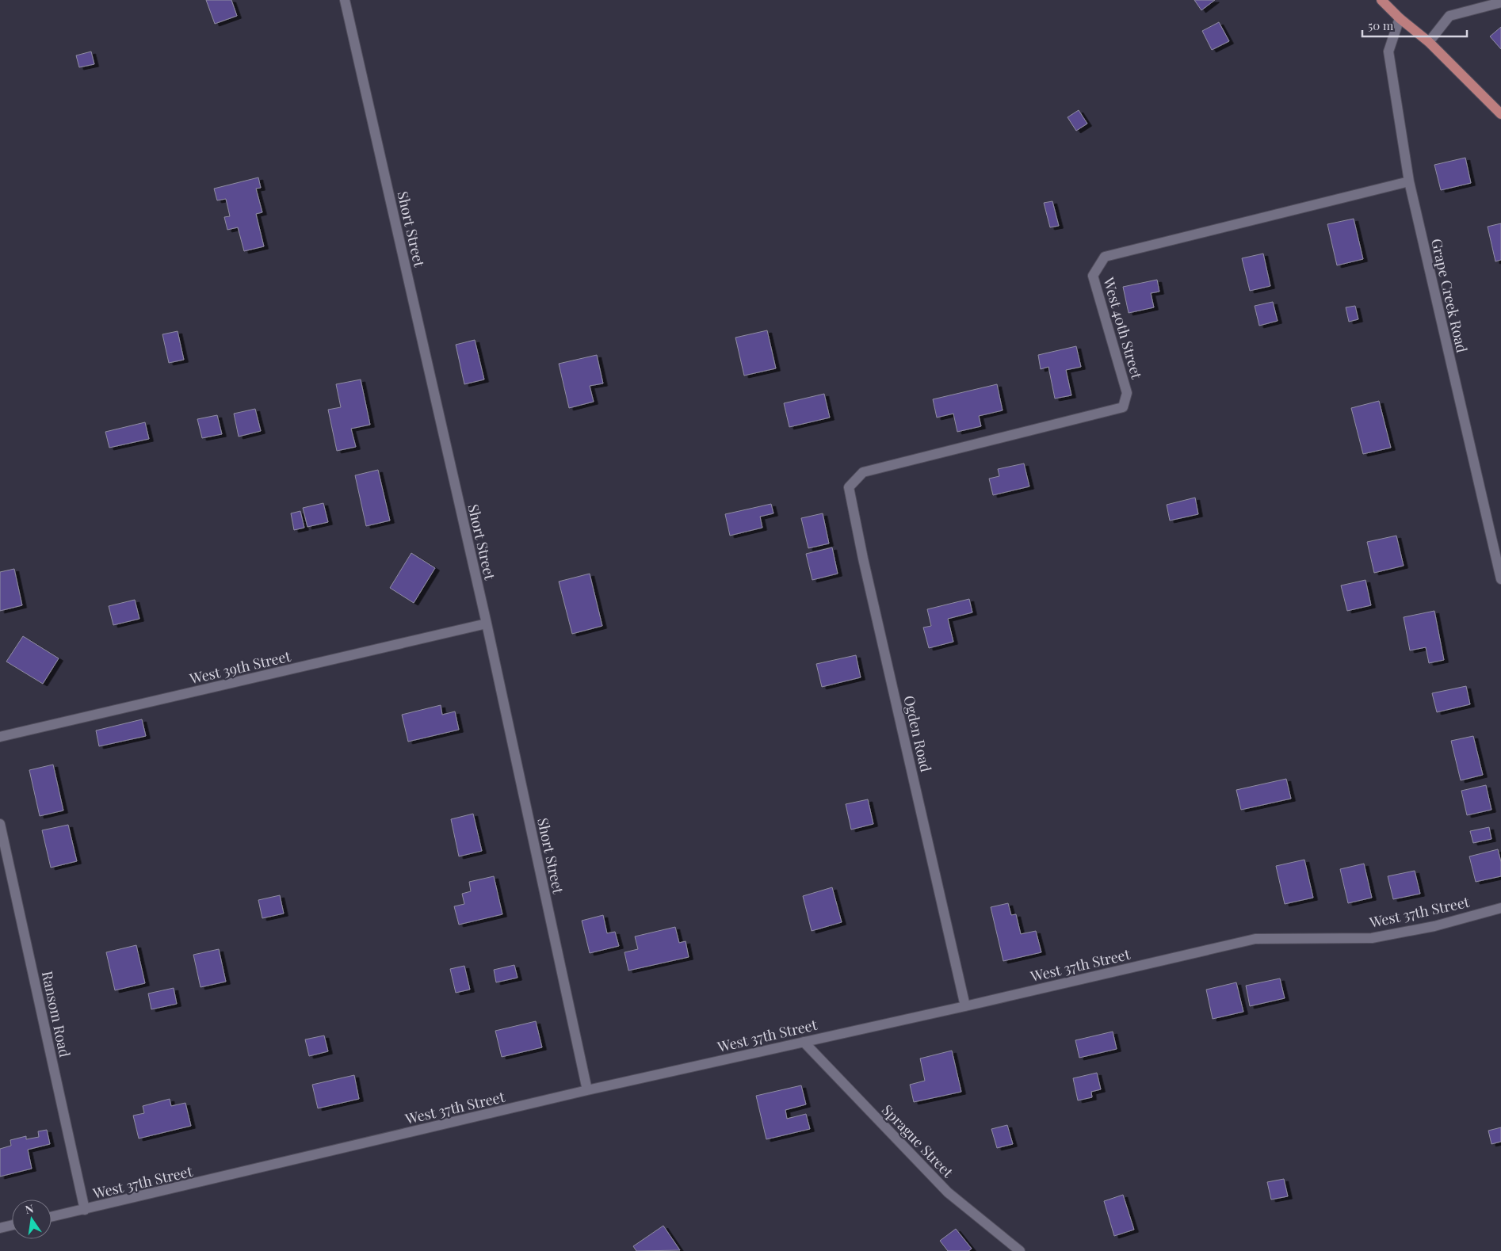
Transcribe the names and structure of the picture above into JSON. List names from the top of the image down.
{
  "streets": {
    "street": [
      "Short Street",
      "Grape Creek Road",
      "West 40th Street",
      "West 39th Street",
      "Ogden Road",
      "West 37th Street",
      "Ransom Road",
      "Sprague Street"
    ]
  },
  "crossings": [
    ["Short Street", "West 39th Street"],
    ["Short Street", "West 37th Street"],
    ["Grape Creek Road", "West 40th Street"],
    ["West 40th Street", "Ogden Road"],
    ["Ogden Road", "West 37th Street"],
    ["West 37th Street", "Ransom Road"],
    ["West 37th Street", "Sprague Street"]
  ],
  "scale_bar": "50 m",
  "north": "top"
}
